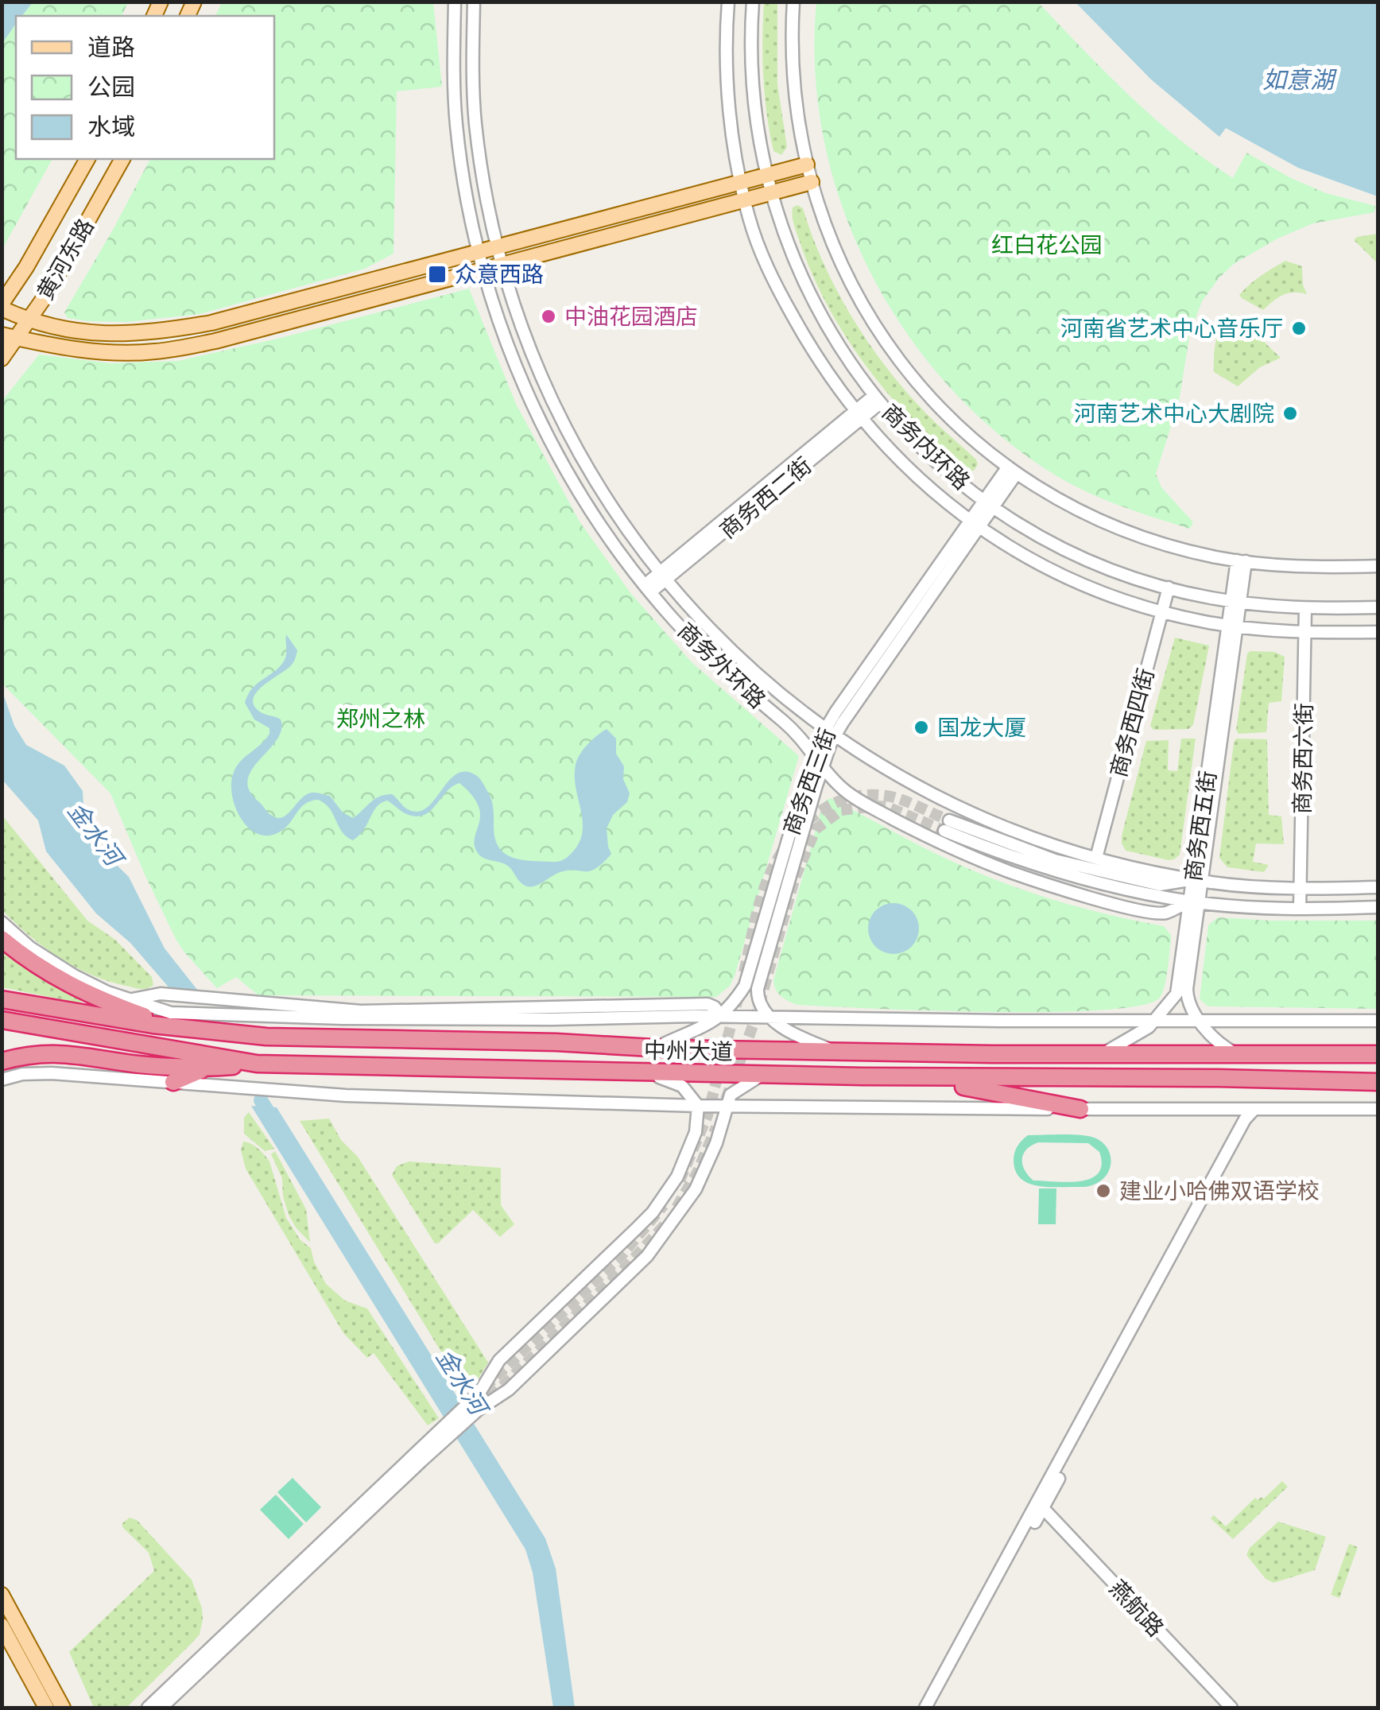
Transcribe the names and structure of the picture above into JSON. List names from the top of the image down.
{
  "streets": {
    "highway": ["中州大道"],
    "main road": ["黄河东路"],
    "street": [
      "商务内环路",
      "商务西二街",
      "商务外环路",
      "商务西四街",
      "商务西六街",
      "商务西三街",
      "商务西五街",
      "燕航路"
    ]
  },
  "crossings": [
    ["商务内环路", "商务西二街"],
    ["商务内环路", "商务西四街"],
    ["商务内环路", "商务西六街"],
    ["商务内环路", "商务西三街"],
    ["商务内环路", "商务西五街"],
    ["商务西二街", "商务外环路"],
    ["商务外环路", "商务西四街"],
    ["商务外环路", "商务西六街"],
    ["商务外环路", "商务西三街"],
    ["商务外环路", "商务西五街"],
    ["商务西三街", "中州大道"],
    ["商务西五街", "中州大道"]
  ],
  "water": ["如意湖", "金水河"],
  "parks": ["红白花公园", "郑州之林"],
  "places": {
    "transit": ["众意西路"],
    "other": [
      "中油花园酒店",
      "河南省艺术中心音乐厅",
      "河南艺术中心大剧院",
      "国龙大厦",
      "建业小哈佛双语学校"
    ]
  },
  "legend": ["道路", "公园", "水域"]
}
